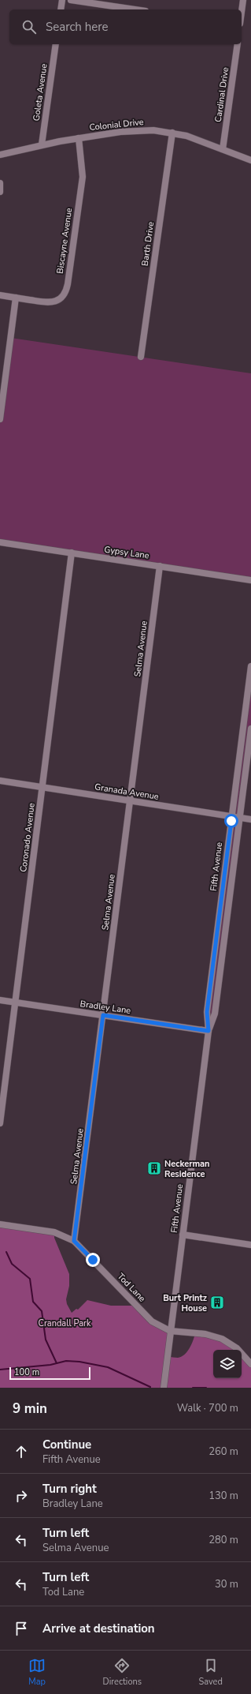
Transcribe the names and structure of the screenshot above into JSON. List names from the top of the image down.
{
  "streets": {
    "street": [
      "Goleta Avenue",
      "Cardinal Drive",
      "Colonial Drive",
      "Biscayne Avenue",
      "Barth Drive",
      "Gypsy Lane",
      "Selma Avenue",
      "Granada Avenue",
      "Coronado Avenue",
      "Fifth Avenue",
      "Bradley Lane",
      "Tod Lane"
    ]
  },
  "crossings": [
    ["Goleta Avenue", "Colonial Drive"],
    ["Cardinal Drive", "Colonial Drive"],
    ["Colonial Drive", "Biscayne Avenue"],
    ["Colonial Drive", "Barth Drive"],
    ["Gypsy Lane", "Selma Avenue"],
    ["Gypsy Lane", "Coronado Avenue"],
    ["Selma Avenue", "Granada Avenue"],
    ["Selma Avenue", "Bradley Lane"],
    ["Selma Avenue", "Tod Lane"],
    ["Granada Avenue", "Coronado Avenue"],
    ["Granada Avenue", "Fifth Avenue"],
    ["Coronado Avenue", "Bradley Lane"],
    ["Fifth Avenue", "Bradley Lane"],
    ["Fifth Avenue", "Tod Lane"]
  ],
  "parks": ["Crandall Park"],
  "places": {
    "building": ["Neckerman Residence", "Burt Printz House"]
  },
  "scale_bar": "100 m",
  "page": {
    "search": "Search here",
    "scale": "100 m",
    "heading": ["9 min", "Walk · 700 m"],
    "list": [
      ["Continue", "Fifth Avenue", "260 m"],
      ["Turn right", "Bradley Lane", "130 m"],
      ["Turn left", "Selma Avenue", "280 m"],
      ["Turn left", "Tod Lane", "30 m"],
      "Arrive at destination"
    ],
    "nav": ["Map", "Directions", "Saved"]
  }
}
